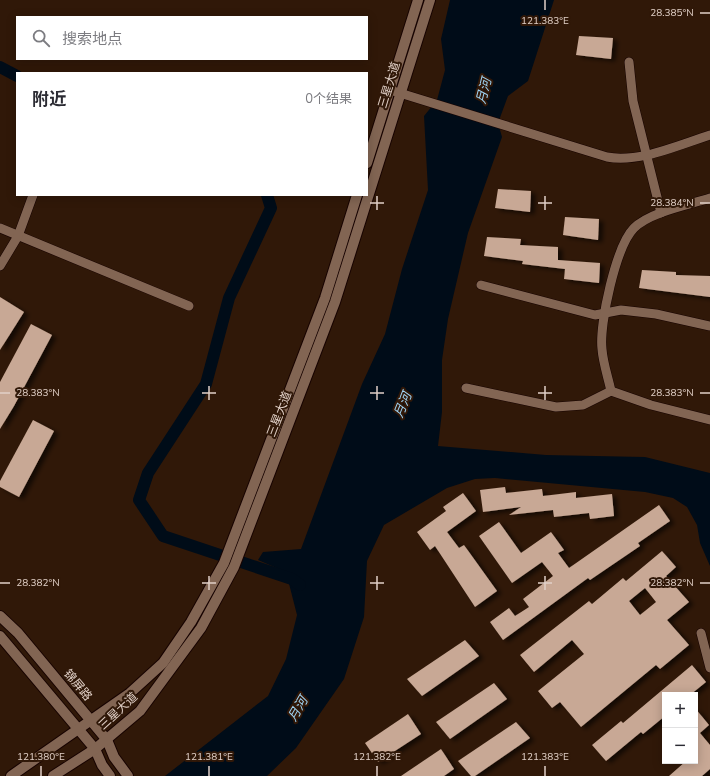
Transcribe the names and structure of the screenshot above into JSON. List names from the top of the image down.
{
  "streets": {
    "street": ["三星大道", "锦屏路"]
  },
  "crossings": [
    ["三星大道", "锦屏路"]
  ],
  "water": ["月河"],
  "page": {
    "search": "搜索地点",
    "heading": ["附近", "0个结果"],
    "map_buttons": ["+", "−"]
  },
  "coordinates": [
    "28.385°N",
    "121.383°E",
    "28.384°N",
    "28.383°N",
    "28.382°N",
    "121.380°E",
    "121.381°E",
    "121.382°E"
  ]
}
